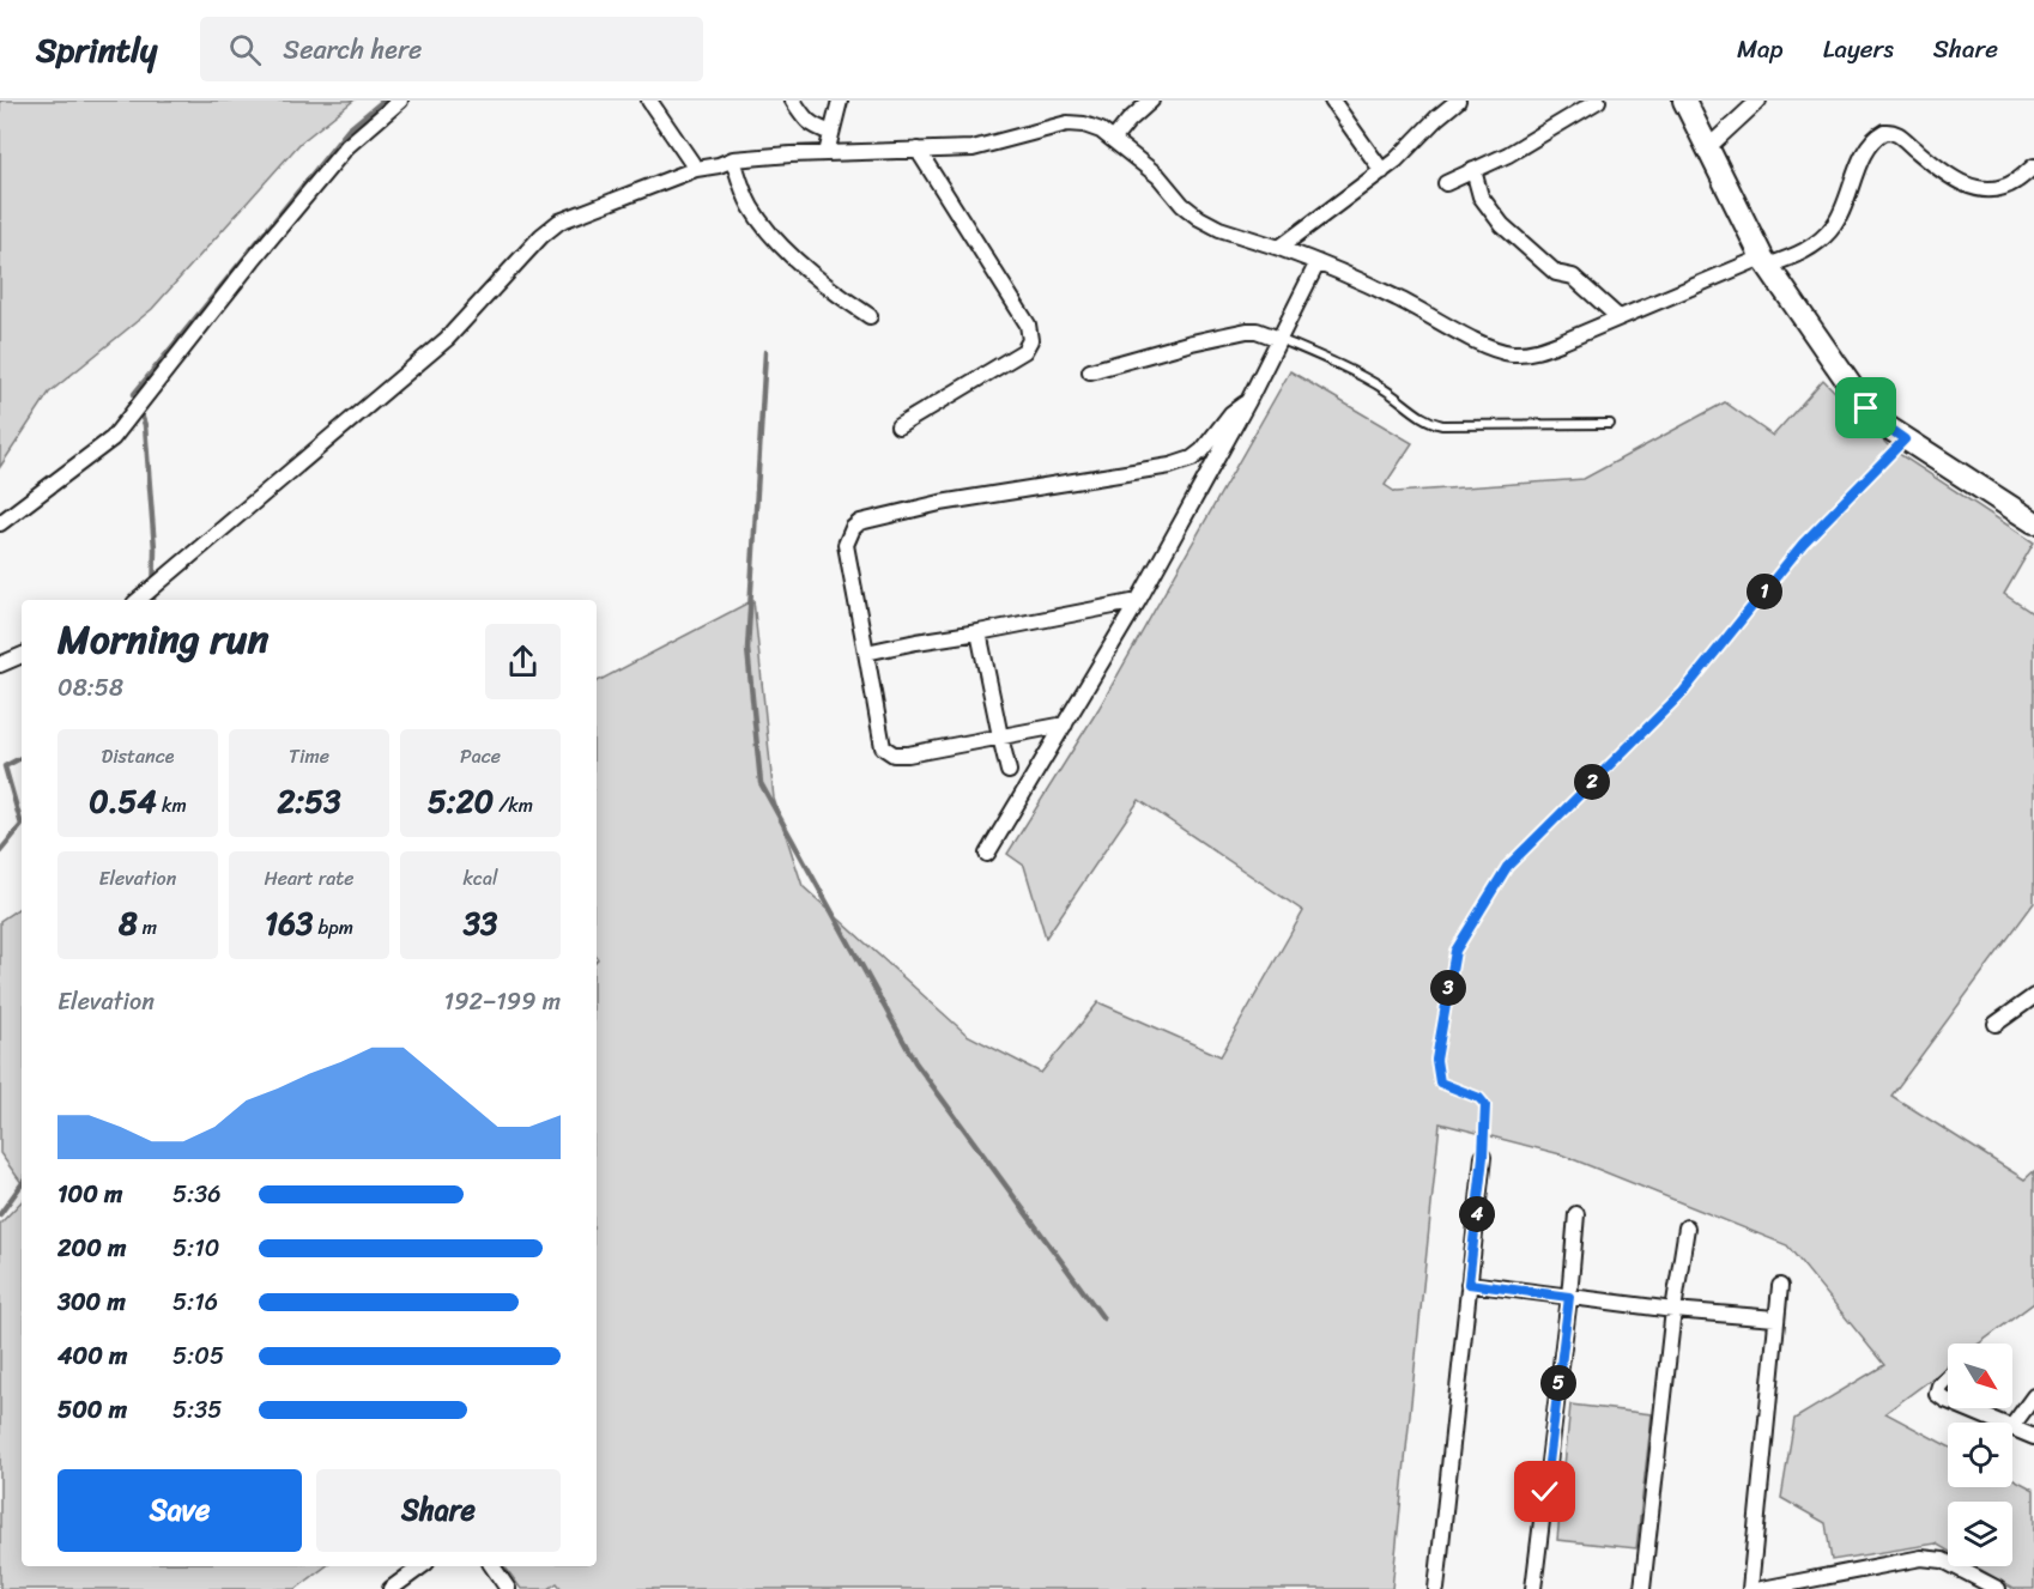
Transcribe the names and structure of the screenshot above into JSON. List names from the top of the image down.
{
  "north": "bottom right",
  "page": {
    "header": "Sprintly",
    "search": "Search here",
    "nav": ["Map", "Layers", "Share"],
    "pins": [
      "1",
      "2",
      "3",
      "4",
      "5"
    ],
    "heading": ["Morning run", "08:58"],
    "stats": [
      ["Distance", "0.54 km"],
      ["Time", "2:53"],
      ["Pace", "5:20 /km"],
      ["Elevation", "8 m"],
      ["Heart rate", "163 bpm"],
      ["kcal", "33"]
    ],
    "chart": ["Elevation", "192–199 m"],
    "list": [
      {
        "name": "100 m",
        "note": "5:36"
      },
      {
        "name": "200 m",
        "note": "5:10"
      },
      {
        "name": "300 m",
        "note": "5:16"
      },
      {
        "name": "400 m",
        "note": "5:05"
      },
      {
        "name": "500 m",
        "note": "5:35"
      }
    ],
    "buttons": ["Save", "Share"]
  }
}
